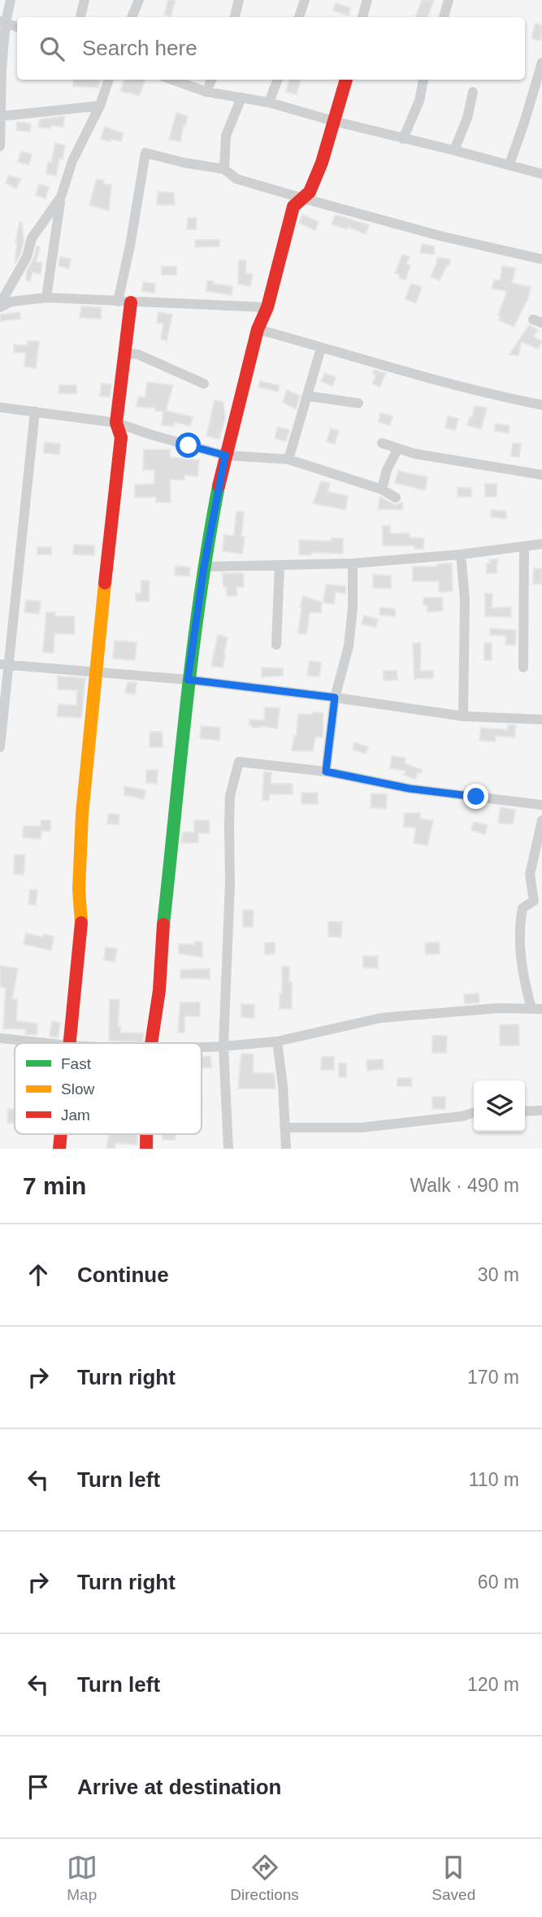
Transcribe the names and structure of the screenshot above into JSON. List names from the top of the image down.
{
  "legend": ["Fast", "Slow", "Jam"],
  "page": {
    "search": "Search here",
    "heading": ["7 min", "Walk · 490 m"],
    "list": [
      ["Continue", "30 m"],
      ["Turn right", "170 m"],
      ["Turn left", "110 m"],
      ["Turn right", "60 m"],
      ["Turn left", "120 m"],
      "Arrive at destination"
    ],
    "nav": ["Map", "Directions", "Saved"]
  }
}
